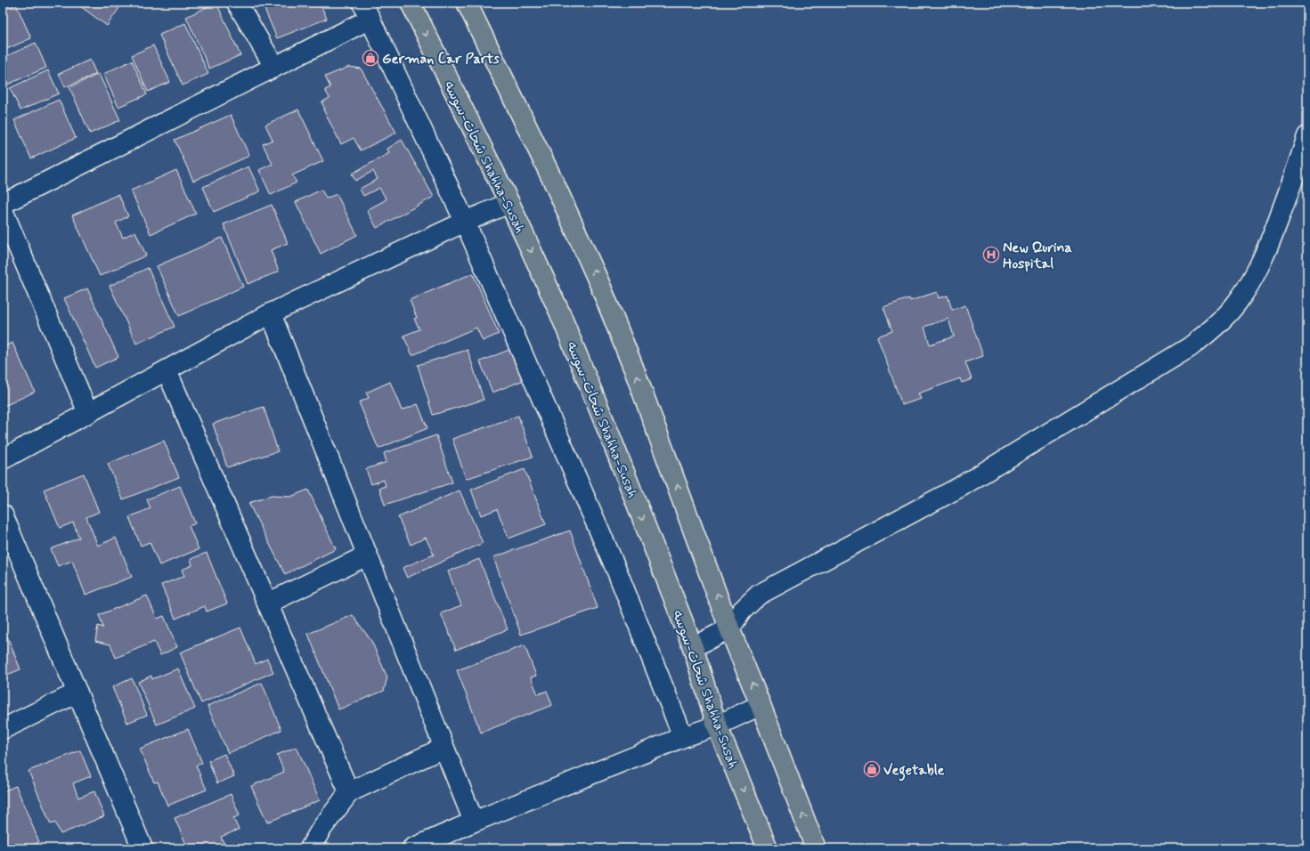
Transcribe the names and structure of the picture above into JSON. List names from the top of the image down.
{
  "streets": {
    "main road": ["شحات-سوسه Shahha-Susah"]
  },
  "places": {
    "shop": ["German Car Parts", "Vegetable"],
    "hospital": ["New Qurina Hospital"]
  }
}
